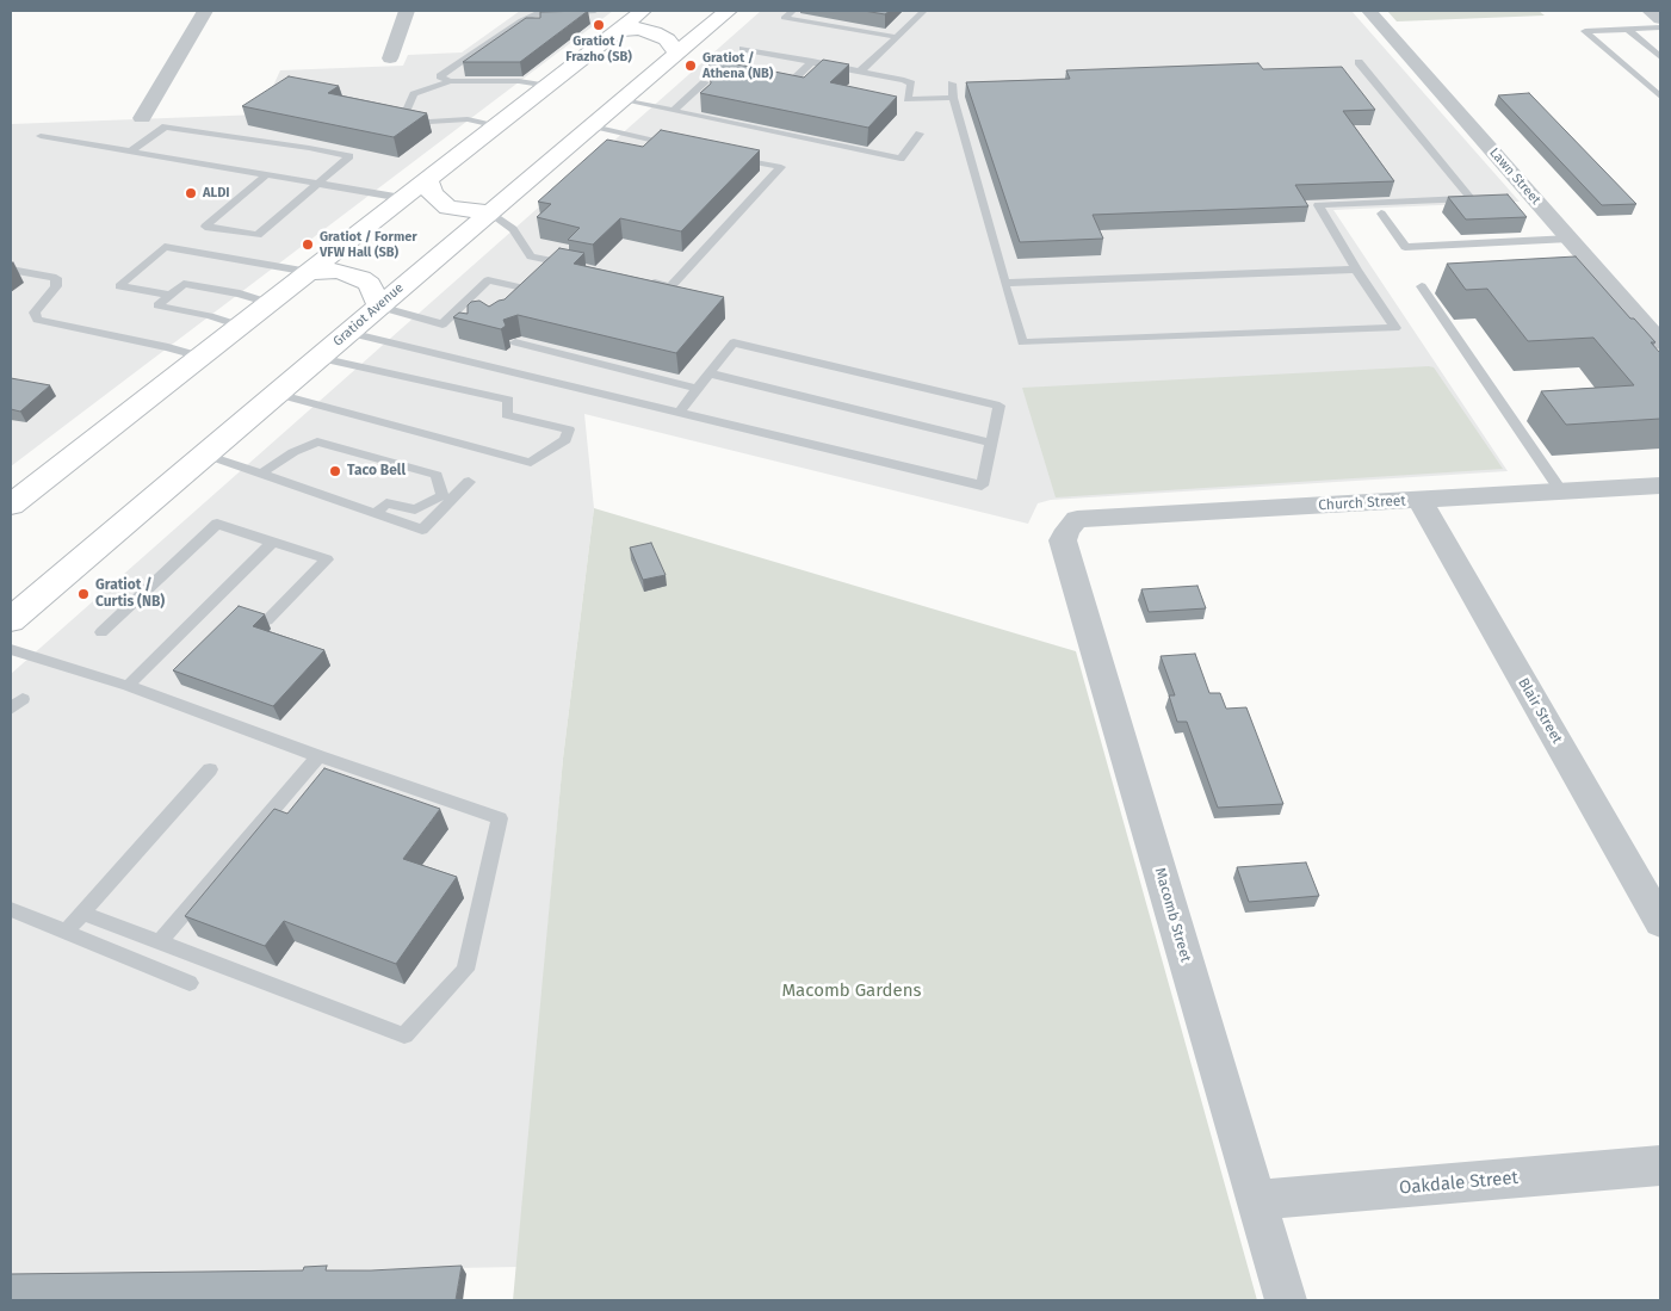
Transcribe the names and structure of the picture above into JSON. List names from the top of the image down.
{
  "streets": {
    "main road": ["Gratiot Avenue"],
    "street": [
      "Lawn Street",
      "Church Street",
      "Blair Street",
      "Macomb Street",
      "Oakdale Street"
    ]
  },
  "crossings": [
    ["Church Street", "Blair Street"],
    ["Church Street", "Macomb Street"],
    ["Macomb Street", "Oakdale Street"]
  ],
  "parks": ["Macomb Gardens"],
  "places": [
    "Gratiot / Frazho (SB)",
    "Gratiot / Athena (NB)",
    "ALDI",
    "Gratiot / Former VFW Hall (SB)",
    "Taco Bell",
    "Gratiot / Curtis (NB)"
  ]
}
